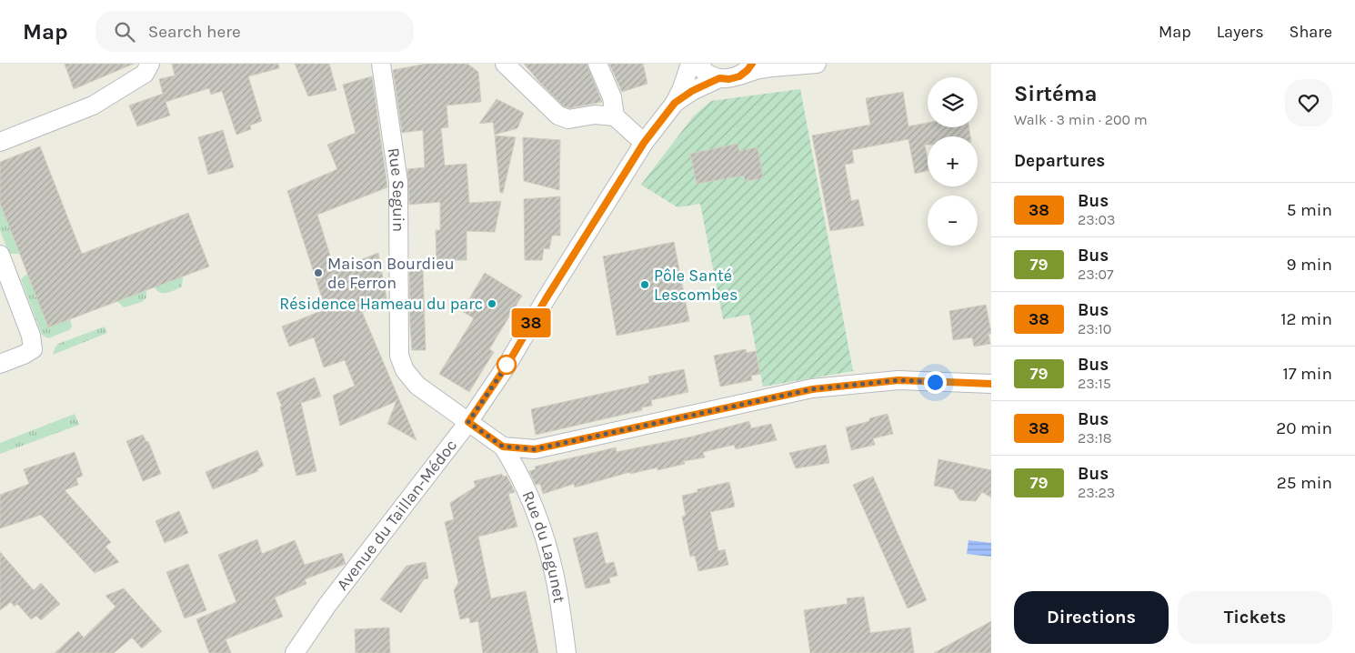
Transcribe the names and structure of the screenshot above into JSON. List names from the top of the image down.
{
  "streets": {
    "street": ["Rue Seguin", "Avenue du Taillan-Médoc", "Rue du Lagunet"]
  },
  "crossings": [
    ["Rue Seguin", "Avenue du Taillan-Médoc"],
    ["Rue Seguin", "Rue du Lagunet"]
  ],
  "places": ["Maison Bourdieu de Ferron", "Pôle Santé Lescombes", "Résidence Hameau du parc"],
  "lines": ["bus line 38"],
  "page": {
    "header": "Map",
    "search": "Search here",
    "nav": ["Map", "Layers", "Share"],
    "on_map": "38",
    "heading": [
      ["Sirtéma", "Walk · 3 min · 200 m"],
      "Departures"
    ],
    "map_buttons": ["+", "−"],
    "list": [
      {
        "mark": "38",
        "name": "Bus",
        "note": "23:03",
        "value": "5 min"
      },
      {
        "mark": "79",
        "name": "Bus",
        "note": "23:07",
        "value": "9 min"
      },
      {
        "mark": "38",
        "name": "Bus",
        "note": "23:10",
        "value": "12 min"
      },
      {
        "mark": "79",
        "name": "Bus",
        "note": "23:15",
        "value": "17 min"
      },
      {
        "mark": "38",
        "name": "Bus",
        "note": "23:18",
        "value": "20 min"
      },
      {
        "mark": "79",
        "name": "Bus",
        "note": "23:23",
        "value": "25 min"
      }
    ],
    "buttons": ["Directions", "Tickets"]
  }
}
